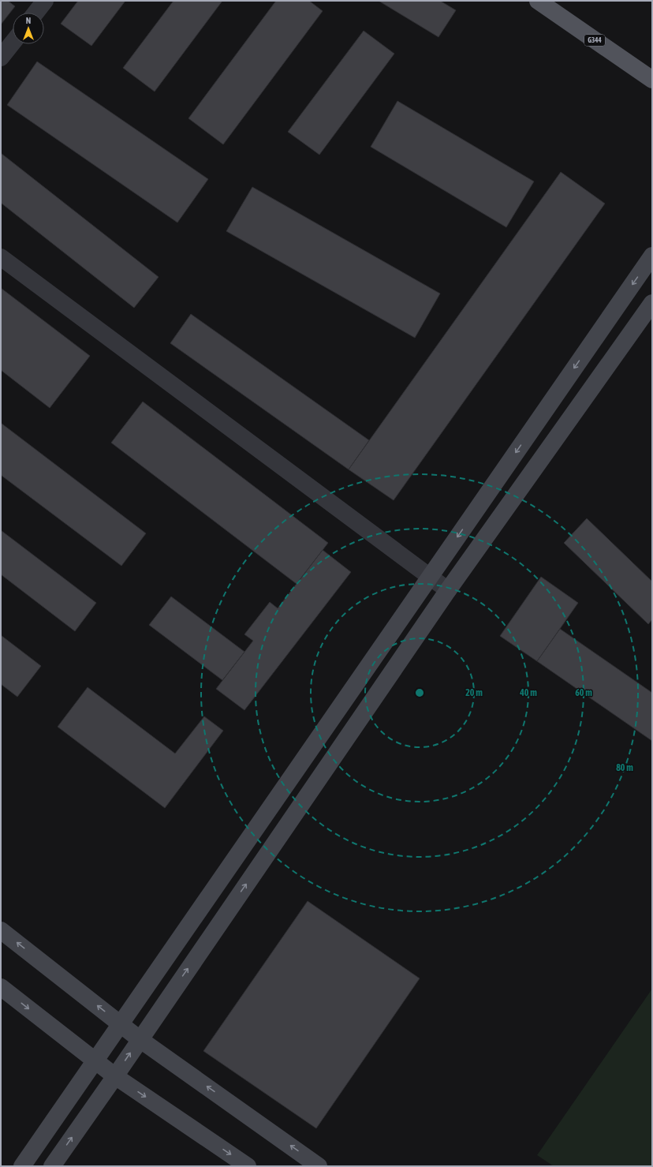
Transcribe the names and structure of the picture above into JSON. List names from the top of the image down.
{
  "streets": {
    "main road": ["G344"]
  },
  "north": "top",
  "rings": [
    "20 m",
    "40 m",
    "60 m",
    "80 m"
  ]
}
